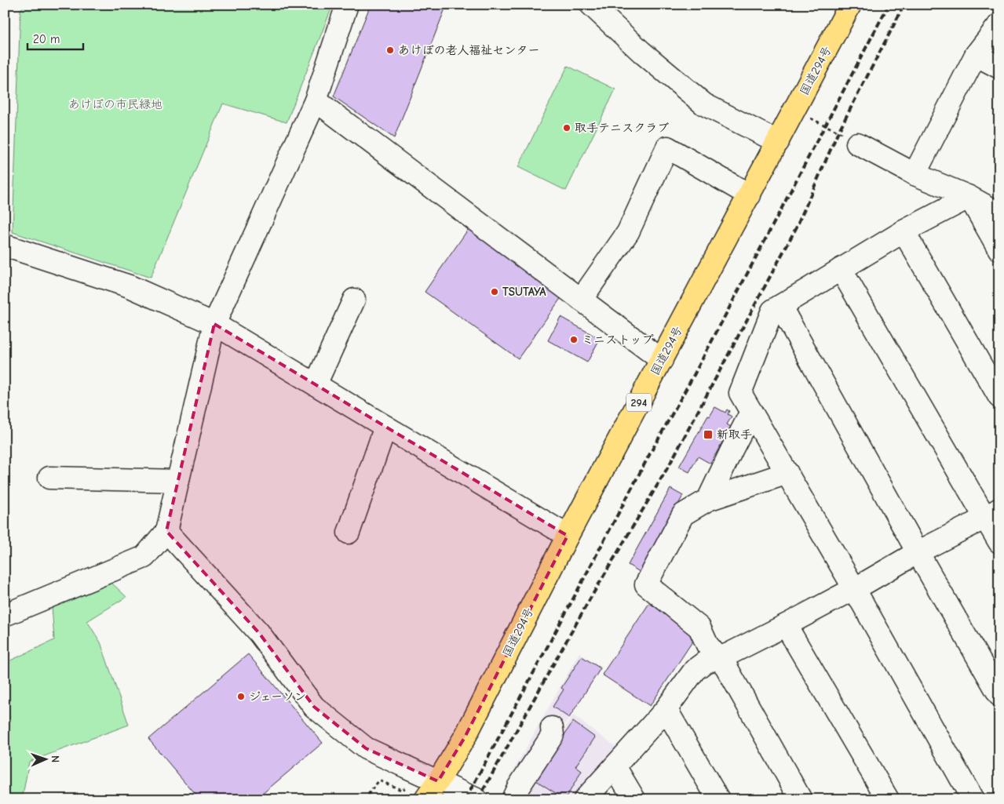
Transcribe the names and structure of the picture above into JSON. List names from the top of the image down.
{
  "streets": {
    "highway": ["国道294号", "294"]
  },
  "parks": ["あけぼの市民緑地"],
  "places": {
    "other": [
      "あけぼの老人福祉センター",
      "取手テニスクラブ",
      "TSUTAYA",
      "ミニストップ",
      "ジェーソン"
    ],
    "transit": ["新取手"]
  },
  "scale_bar": "20 m",
  "north": "right"
}
